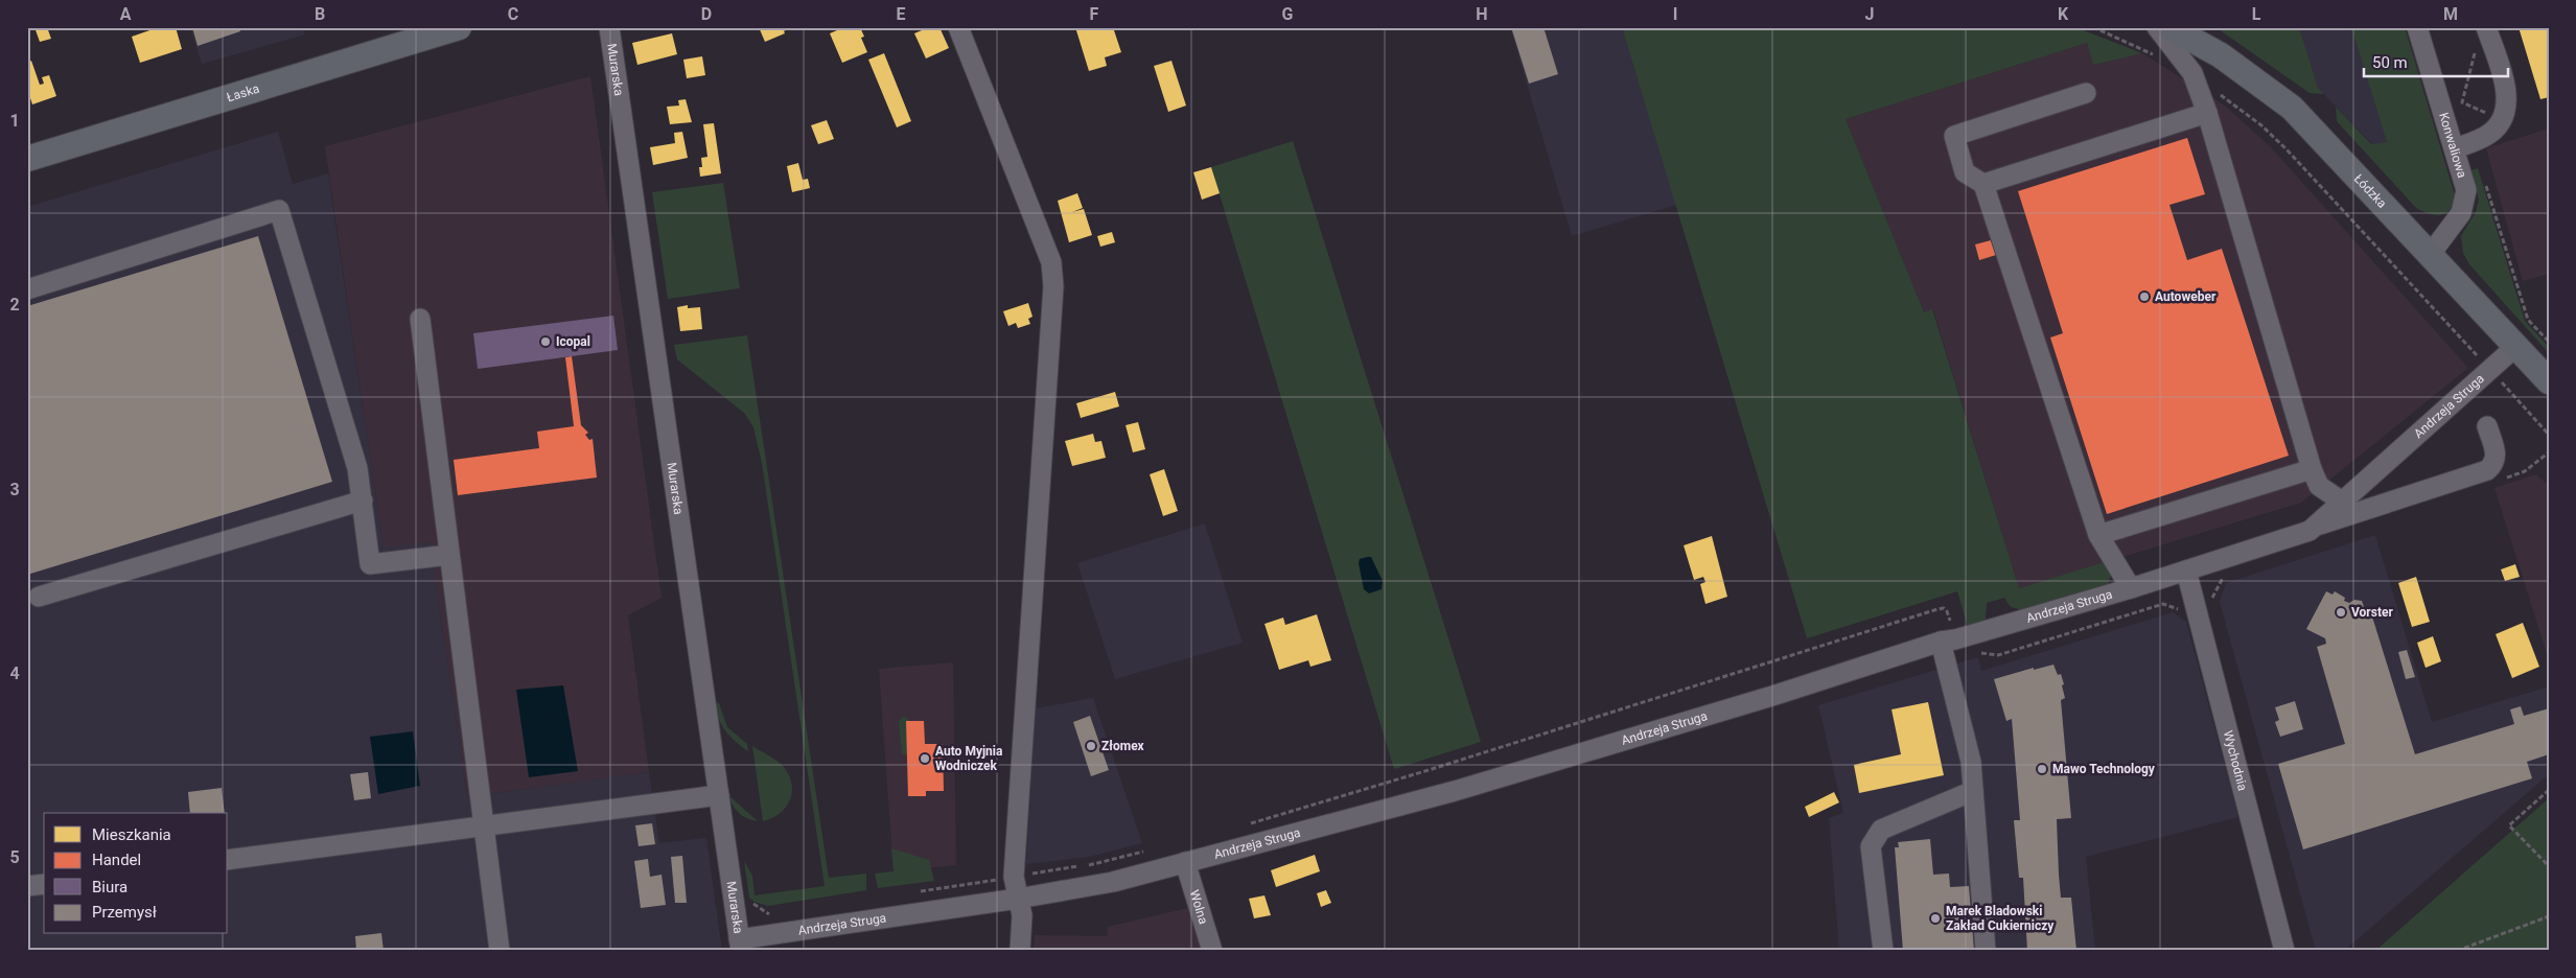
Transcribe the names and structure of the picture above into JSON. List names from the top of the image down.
{
  "streets": {
    "main road": ["Łaska", "Łódzka"],
    "street": [
      "Murarska",
      "Konwaliowa",
      "Andrzeja Struga",
      "Wychodnia",
      "Wolna"
    ]
  },
  "crossings": [
    ["Murarska", "Andrzeja Struga"],
    ["Konwaliowa", "Łódzka"],
    ["Łódzka", "Andrzeja Struga"],
    ["Andrzeja Struga", "Wychodnia"],
    ["Andrzeja Struga", "Wolna"]
  ],
  "places": [
    "Autoweber",
    "Icopal",
    "Vorster",
    "Złomex",
    "Auto Myjnia Wodniczek",
    "Mawo Technology",
    "Marek Bladowski Zakład Cukierniczy"
  ],
  "legend": [
    "Mieszkania",
    "Handel",
    "Biura",
    "Przemysł"
  ],
  "scale_bar": "50 m",
  "grid": {
    "columns": [
      "A",
      "B",
      "C",
      "D",
      "E",
      "F",
      "G",
      "H",
      "I",
      "J",
      "K",
      "L",
      "M"
    ],
    "rows": [
      "1",
      "2",
      "3",
      "4",
      "5"
    ]
  }
}
